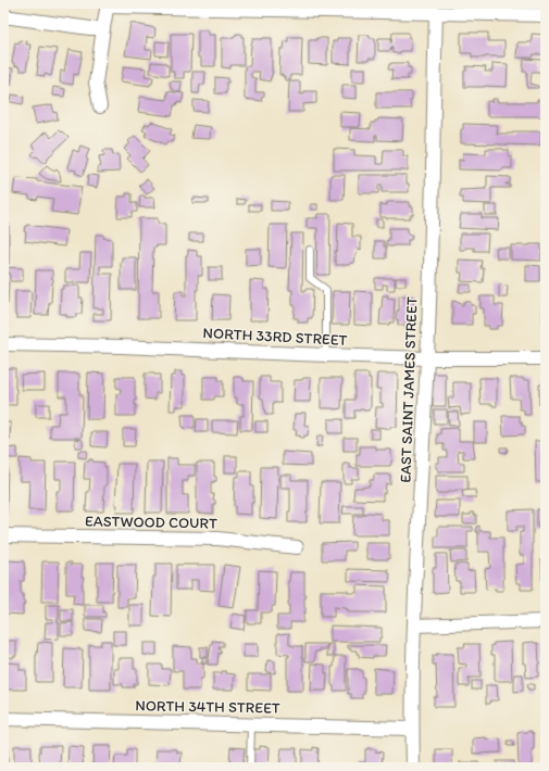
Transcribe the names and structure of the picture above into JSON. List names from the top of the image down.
{
  "streets": {
    "street": [
      "NORTH 33RD STREET",
      "EAST SAINT JAMES STREET",
      "EASTWOOD COURT",
      "NORTH 34TH STREET"
    ]
  },
  "crossings": [
    ["NORTH 33RD STREET", "EAST SAINT JAMES STREET"],
    ["EAST SAINT JAMES STREET", "NORTH 34TH STREET"]
  ]
}
